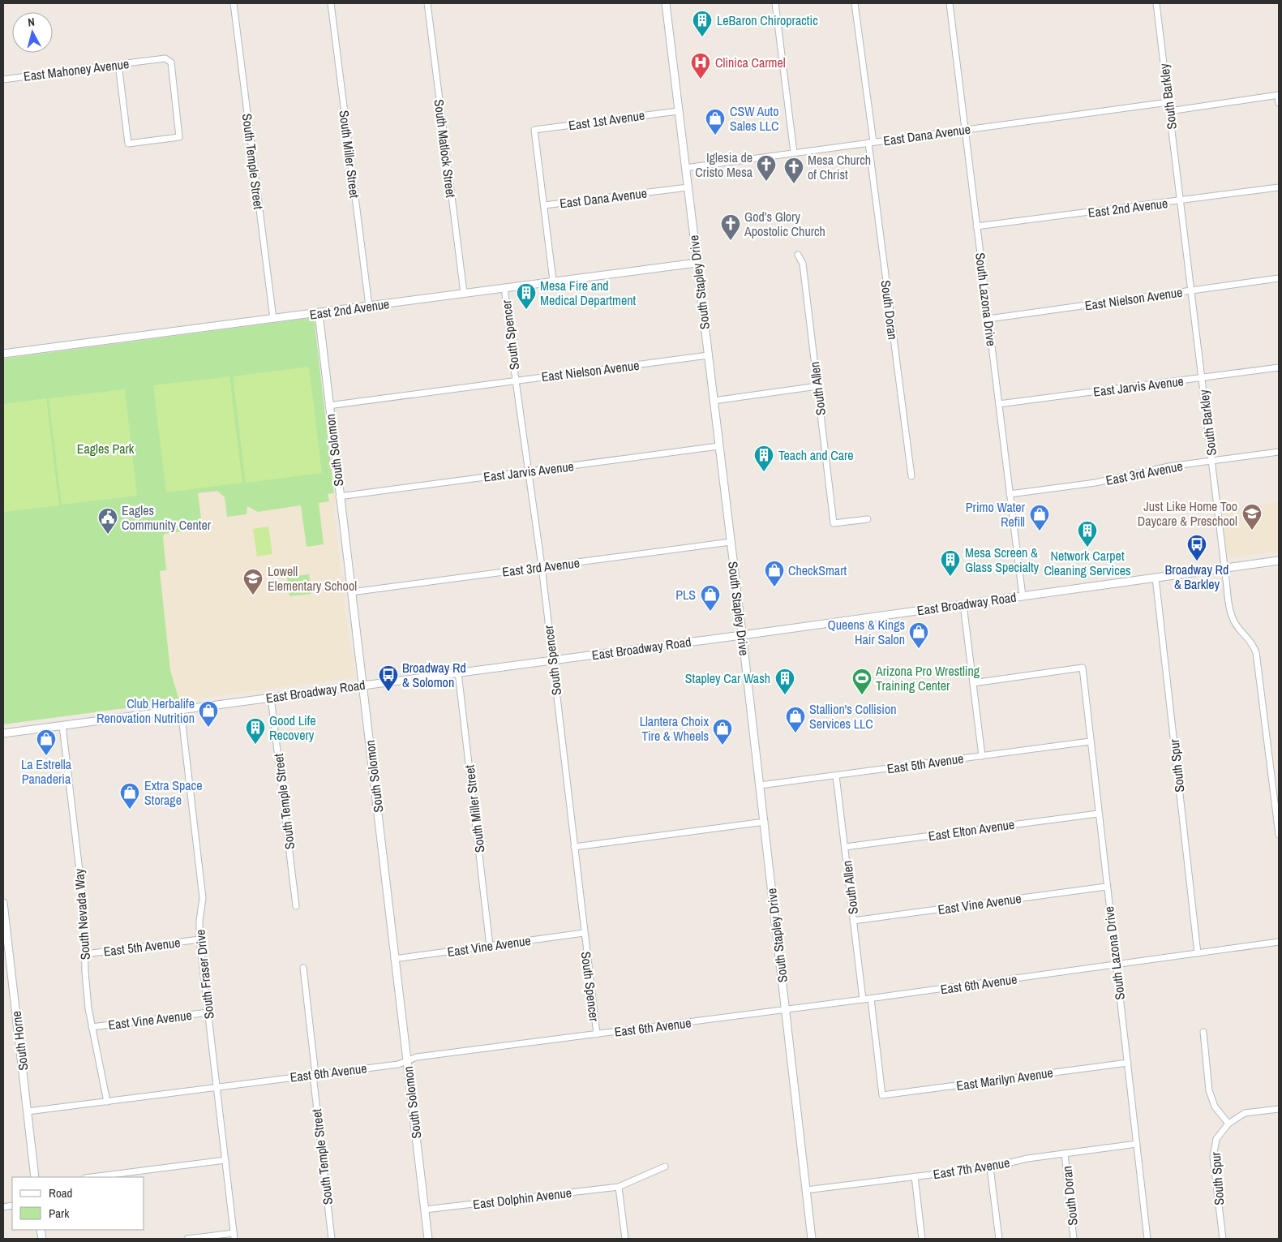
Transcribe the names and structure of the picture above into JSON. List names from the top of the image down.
{
  "streets": {
    "main road": [
      "East 2nd Avenue",
      "South Stapley Drive",
      "South Solomon",
      "East Broadway Road",
      "South Horne"
    ],
    "street": [
      "East Mahoney Avenue",
      "South Barkley",
      "East 1st Avenue",
      "East Dana Avenue",
      "South Matlock Street",
      "South Miller Street",
      "South Temple Street",
      "East Nielson Avenue",
      "South Lazona Drive",
      "South Doran",
      "South Spencer",
      "East Jarvis Avenue",
      "South Allen",
      "East 3rd Avenue",
      "East 5th Avenue",
      "South Spur",
      "East Elton Avenue",
      "East Vine Avenue",
      "South Nevada Way",
      "South Fraser Drive",
      "East 6th Avenue",
      "East Marilyn Avenue",
      "East 7th Avenue",
      "East Dolphin Avenue"
    ]
  },
  "crossings": [
    ["South Barkley", "East Dana Avenue"],
    ["South Barkley", "East 2nd Avenue"],
    ["South Barkley", "East Nielson Avenue"],
    ["South Barkley", "East Jarvis Avenue"],
    ["South Barkley", "East 3rd Avenue"],
    ["South Barkley", "East Broadway Road"],
    ["East 1st Avenue", "East Dana Avenue"],
    ["East 1st Avenue", "South Stapley Drive"],
    ["East Dana Avenue", "South Stapley Drive"],
    ["East Dana Avenue", "South Lazona Drive"],
    ["East Dana Avenue", "South Doran"],
    ["South Matlock Street", "East 2nd Avenue"],
    ["South Miller Street", "East 2nd Avenue"],
    ["South Miller Street", "East Broadway Road"],
    ["South Miller Street", "East Vine Avenue"],
    ["South Temple Street", "East 2nd Avenue"],
    ["South Temple Street", "East Broadway Road"],
    ["South Temple Street", "East 6th Avenue"],
    ["East 2nd Avenue", "South Stapley Drive"],
    ["East 2nd Avenue", "South Lazona Drive"],
    ["East 2nd Avenue", "South Spencer"],
    ["East 2nd Avenue", "South Solomon"],
    ["South Stapley Drive", "East Nielson Avenue"],
    ["South Stapley Drive", "East Jarvis Avenue"],
    ["South Stapley Drive", "East 3rd Avenue"],
    ["South Stapley Drive", "East Broadway Road"],
    ["South Stapley Drive", "East 5th Avenue"],
    ["South Stapley Drive", "East 6th Avenue"],
    ["South Stapley Drive", "East 7th Avenue"],
    ["East Nielson Avenue", "South Lazona Drive"],
    ["East Nielson Avenue", "South Spencer"],
    ["East Nielson Avenue", "South Solomon"],
    ["South Lazona Drive", "East Jarvis Avenue"],
    ["South Lazona Drive", "East 3rd Avenue"],
    ["South Lazona Drive", "East Broadway Road"],
    ["South Lazona Drive", "East 5th Avenue"],
    ["South Lazona Drive", "East Elton Avenue"],
    ["South Lazona Drive", "East Vine Avenue"],
    ["South Lazona Drive", "East 6th Avenue"],
    ["South Lazona Drive", "East Marilyn Avenue"],
    ["South Lazona Drive", "East 7th Avenue"],
    ["South Doran", "East 7th Avenue"],
    ["South Spencer", "East Jarvis Avenue"],
    ["South Spencer", "East 3rd Avenue"],
    ["South Spencer", "East Broadway Road"],
    ["South Spencer", "East Vine Avenue"],
    ["South Spencer", "East 6th Avenue"],
    ["East Jarvis Avenue", "South Solomon"],
    ["South Allen", "East 5th Avenue"],
    ["South Allen", "East Elton Avenue"],
    ["South Allen", "East Vine Avenue"],
    ["South Allen", "East 6th Avenue"],
    ["South Solomon", "East 3rd Avenue"],
    ["South Solomon", "East Broadway Road"],
    ["South Solomon", "East Vine Avenue"],
    ["South Solomon", "East 6th Avenue"],
    ["South Solomon", "East Dolphin Avenue"],
    ["East Broadway Road", "South Spur"],
    ["East Broadway Road", "South Nevada Way"],
    ["East Broadway Road", "South Fraser Drive"],
    ["East 5th Avenue", "South Nevada Way"],
    ["East 5th Avenue", "South Fraser Drive"],
    ["South Spur", "East 6th Avenue"],
    ["East Vine Avenue", "South Nevada Way"],
    ["East Vine Avenue", "South Fraser Drive"],
    ["South Nevada Way", "East 6th Avenue"],
    ["South Fraser Drive", "East 6th Avenue"],
    ["East 6th Avenue", "South Horne"],
    ["East 6th Avenue", "East Marilyn Avenue"]
  ],
  "parks": ["Eagles Park"],
  "places": {
    "building": [
      "LeBaron Chiropractic",
      "Mesa Fire and Medical Department",
      "Teach and Care",
      "Network Carpet Cleaning Services",
      "Mesa Screen & Glass Specialty",
      "Stapley Car Wash",
      "Good Life Recovery"
    ],
    "hospital": ["Clinica Carmel"],
    "shop": [
      "CSW Auto Sales LLC",
      "Primo Water Refill",
      "CheckSmart",
      "PLS",
      "Queens & Kings Hair Salon",
      "Club Herbalife Renovation Nutrition",
      "Stallion's Collision Services LLC",
      "Llantera Choix Tire & Wheels",
      "La Estrella Panaderia",
      "Extra Space Storage"
    ],
    "church": ["Iglesia de Cristo Mesa", "Mesa Church of Christ", "God’s Glory Apostolic Church"],
    "school or university": ["Just Like Home Too Daycare & Preschool", "Lowell Elementary School"],
    "public building": ["Eagles Community Center"],
    "bus stop": ["Broadway Rd & Barkley", "Broadway Rd & Solomon"],
    "sports": ["Arizona Pro Wrestling Training Center"]
  },
  "legend": ["Road", "Park"],
  "north": "top"
}
